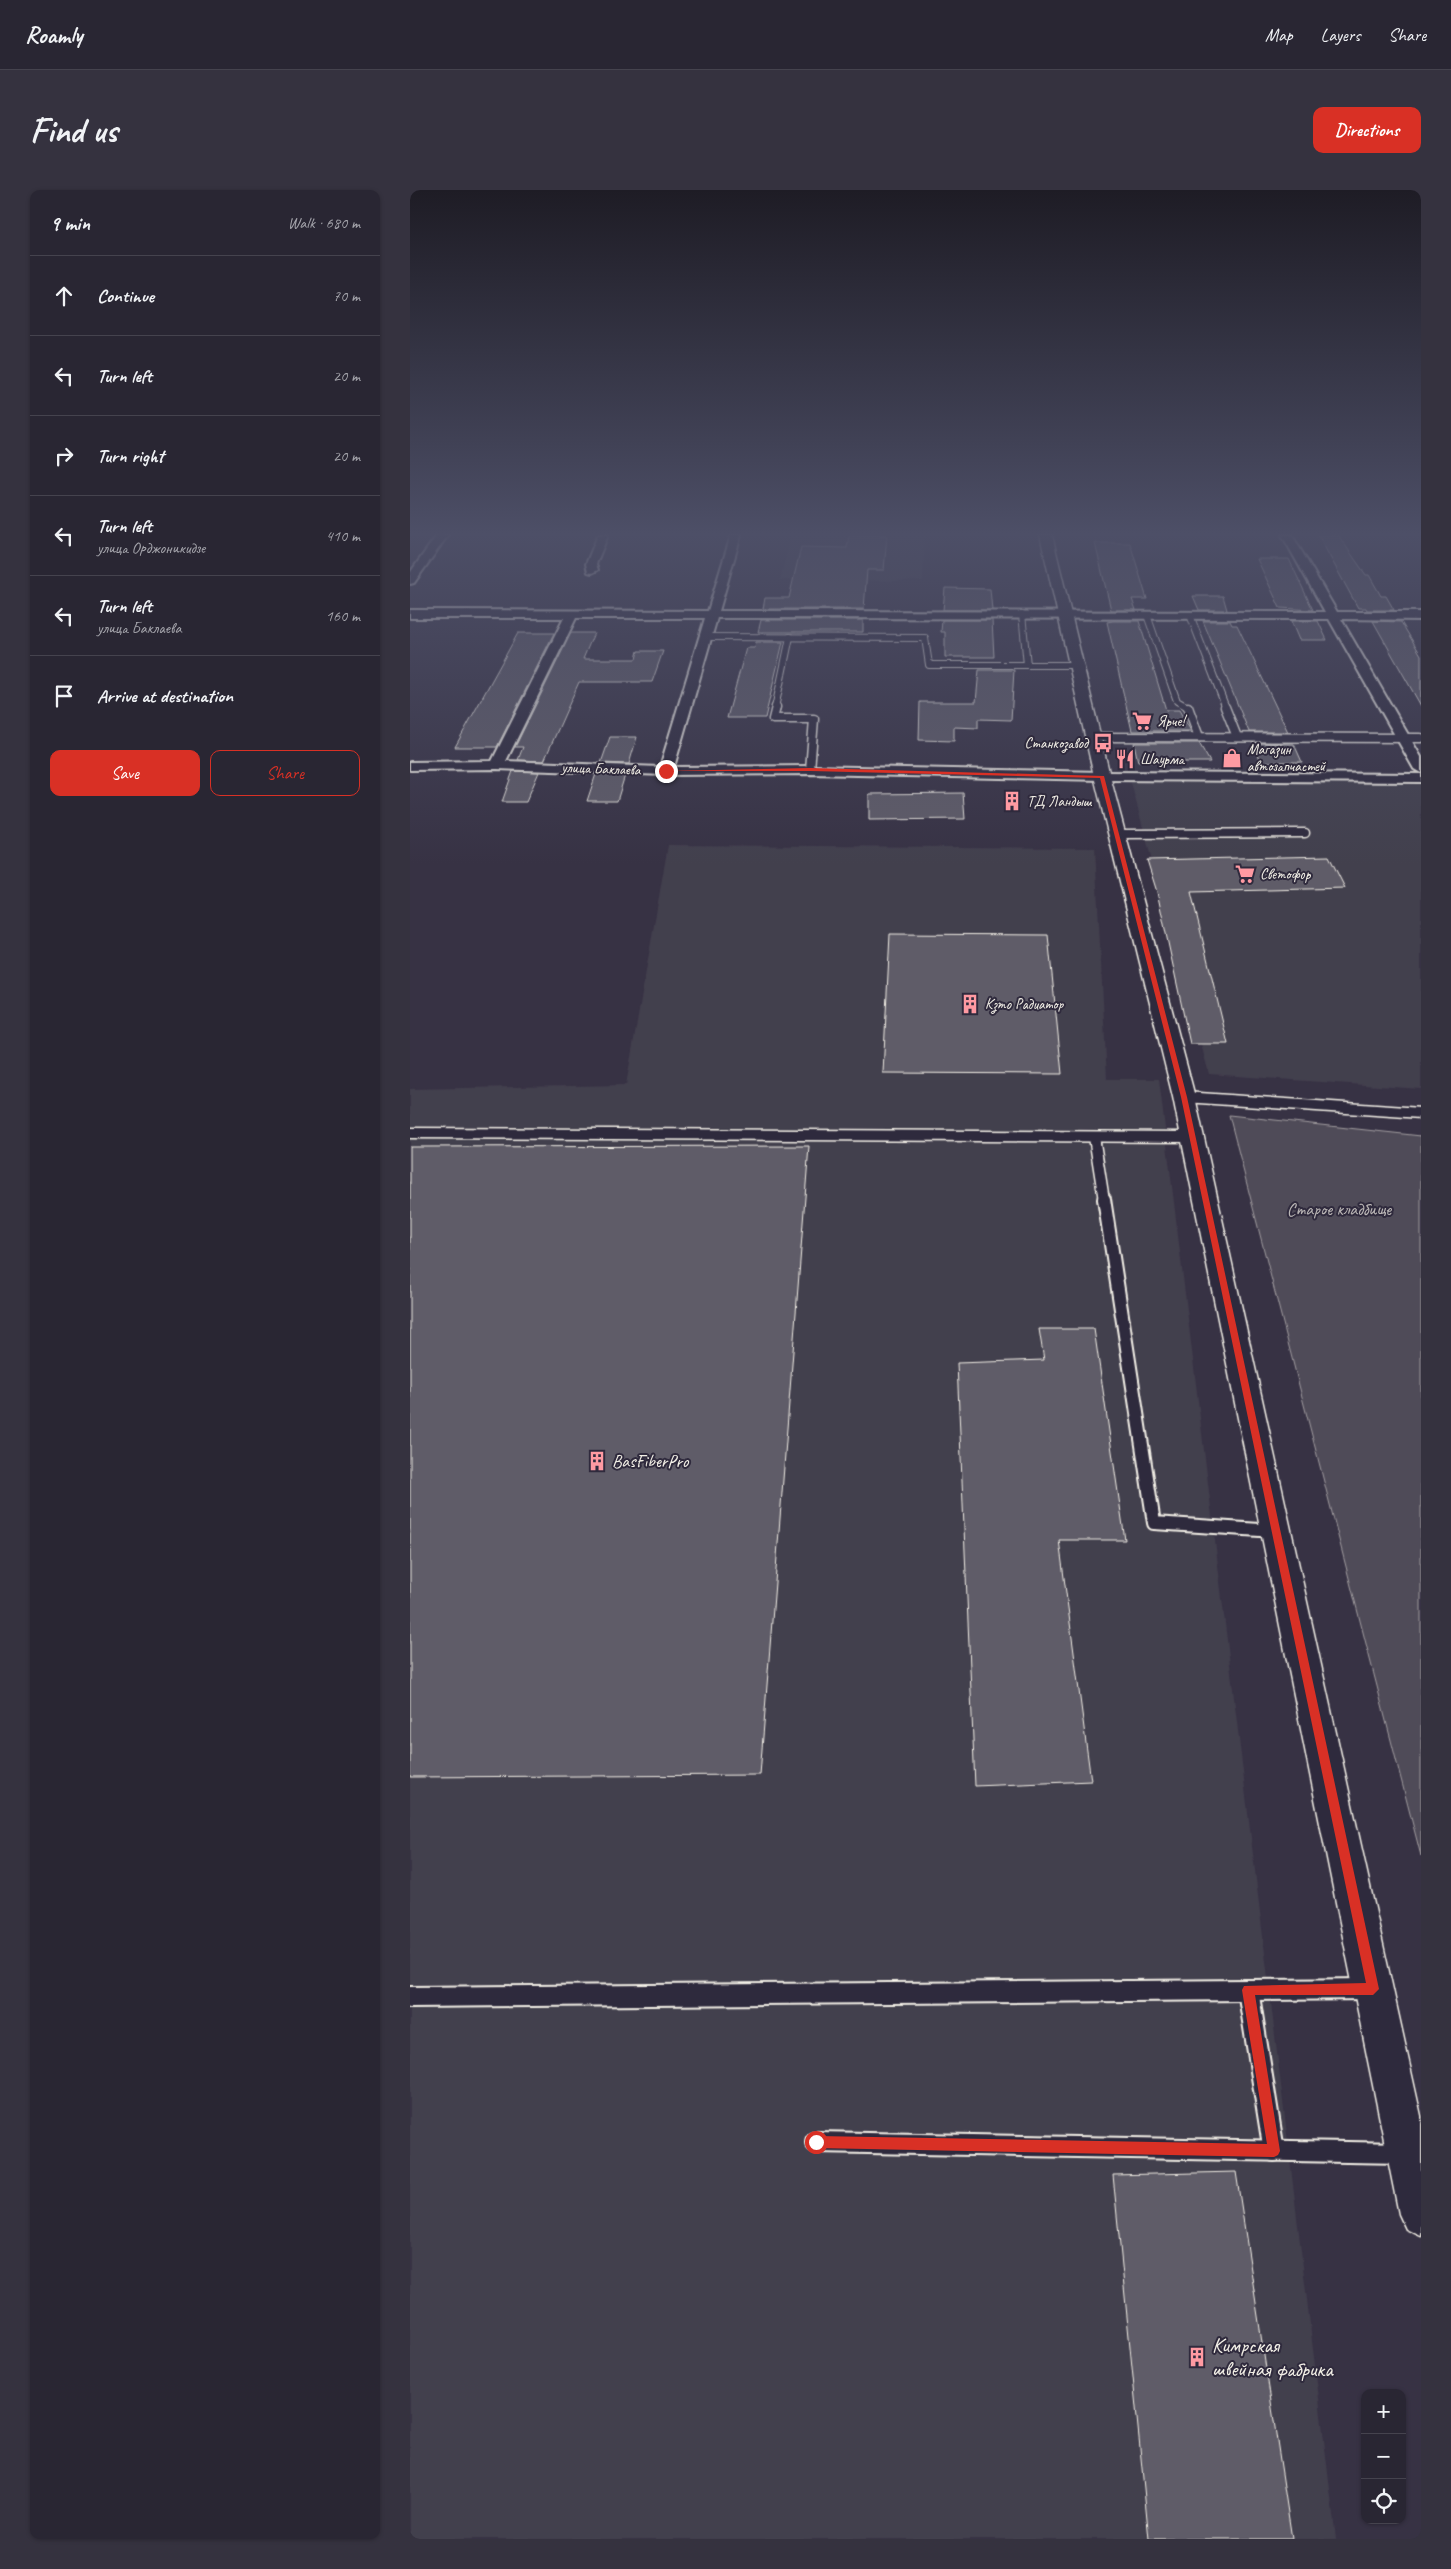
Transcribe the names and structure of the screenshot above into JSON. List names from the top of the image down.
{
  "streets": {
    "street": ["улица Баклаева"]
  },
  "parks": ["Старое кладбище"],
  "places": {
    "supermarket": ["Ярче!", "Светофор"],
    "bus stop": ["Станкозавод"],
    "shop": ["Магазин автозапчастей"],
    "restaurant": ["Шаурма"],
    "building": [
      "ТД Ландыш",
      "Кзто Радиатор",
      "BasFiberPro",
      "Кимрская швейная фабрика"
    ]
  },
  "page": {
    "header": "Roamly",
    "nav": ["Map", "Layers", "Share"],
    "buttons": [
      "Directions",
      ["Save", "Share"]
    ],
    "title": "Find us",
    "heading": ["9 min", "Walk · 680 m"],
    "list": [
      ["Continue", "70 m"],
      ["Turn left", "20 m"],
      ["Turn right", "20 m"],
      ["Turn left", "улица Орджоникидзе", "410 m"],
      ["Turn left", "улица Баклаева", "160 m"],
      "Arrive at destination"
    ],
    "map_buttons": ["+", "−"]
  }
}
